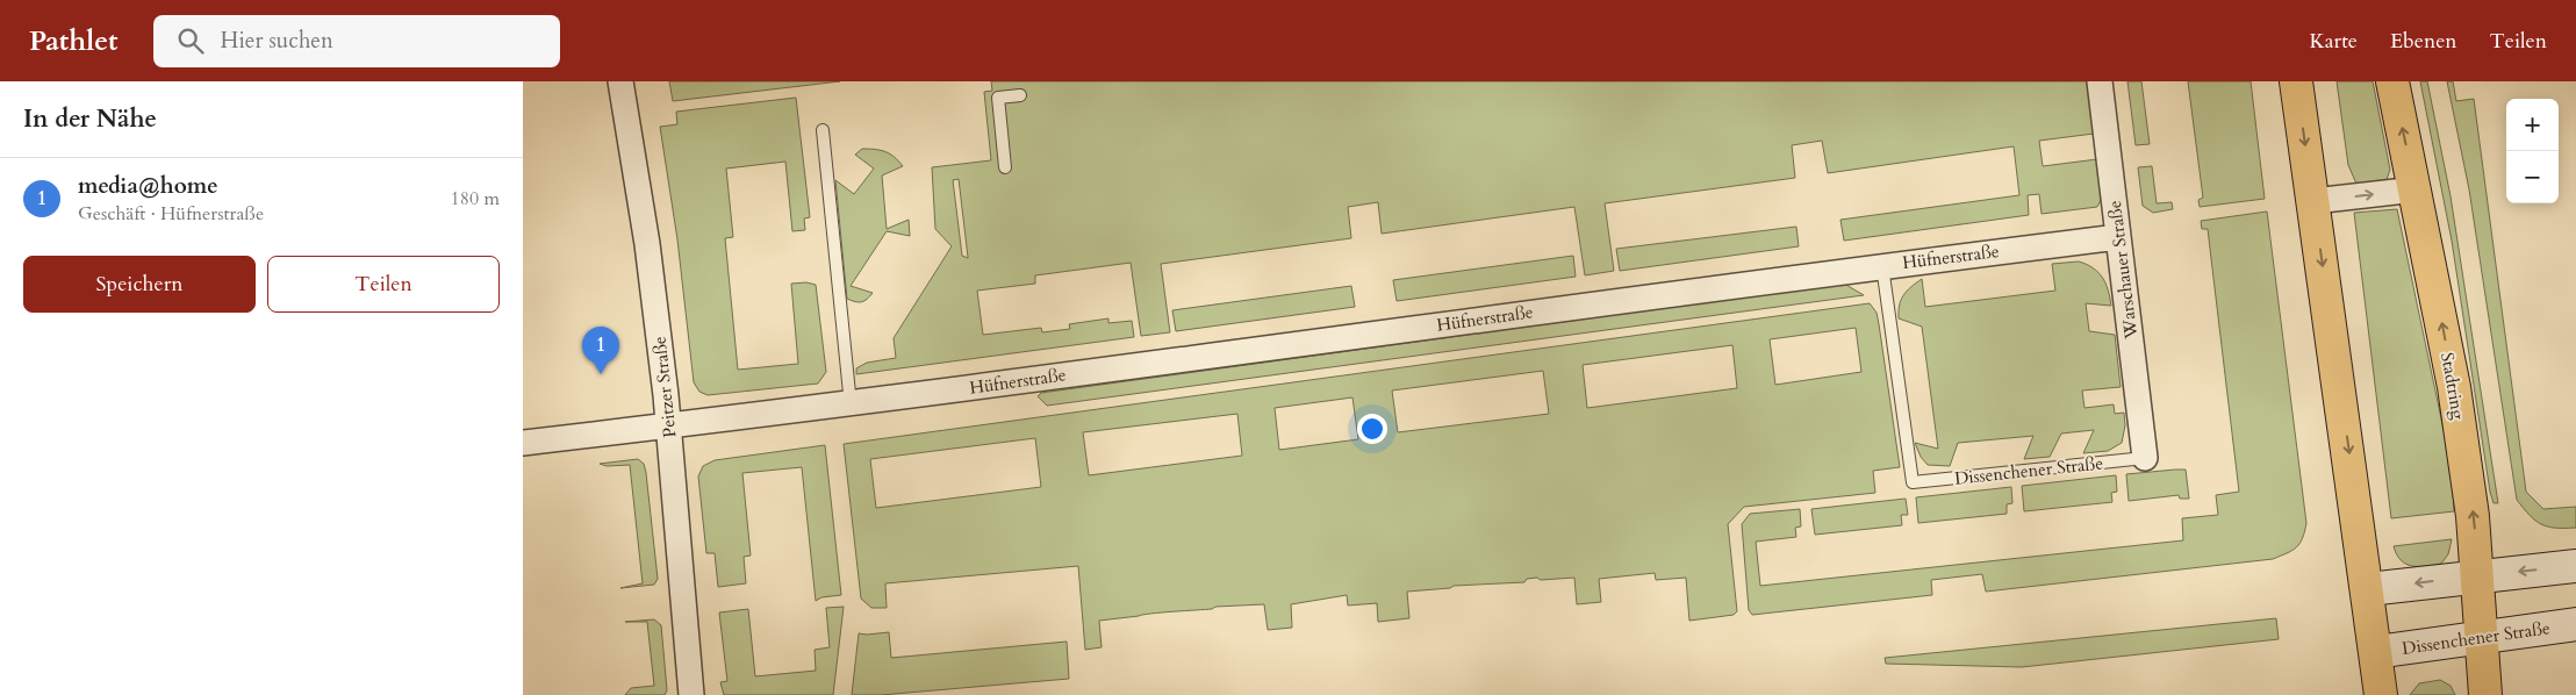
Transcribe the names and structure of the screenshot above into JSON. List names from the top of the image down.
{
  "streets": {
    "main road": ["Stadtring", "Dissenchener Straße"],
    "street": ["Hüfnerstraße", "Warschauer Straße", "Peitzer Straße"]
  },
  "crossings": [
    ["Hüfnerstraße", "Warschauer Straße"],
    ["Hüfnerstraße", "Peitzer Straße"],
    ["Hüfnerstraße", "Dissenchener Straße"],
    ["Warschauer Straße", "Dissenchener Straße"],
    ["Stadtring", "Dissenchener Straße"]
  ],
  "page": {
    "header": "Pathlet",
    "search": "Hier suchen",
    "nav": ["Karte", "Ebenen", "Teilen"],
    "heading": "In der Nähe",
    "map_buttons": ["+", "−"],
    "list": [
      {
        "mark": "1",
        "name": "media@home",
        "note": "Geschäft · Hüfnerstraße",
        "value": "180 m"
      }
    ],
    "buttons": ["Speichern", "Teilen"],
    "pins": "1"
  }
}
